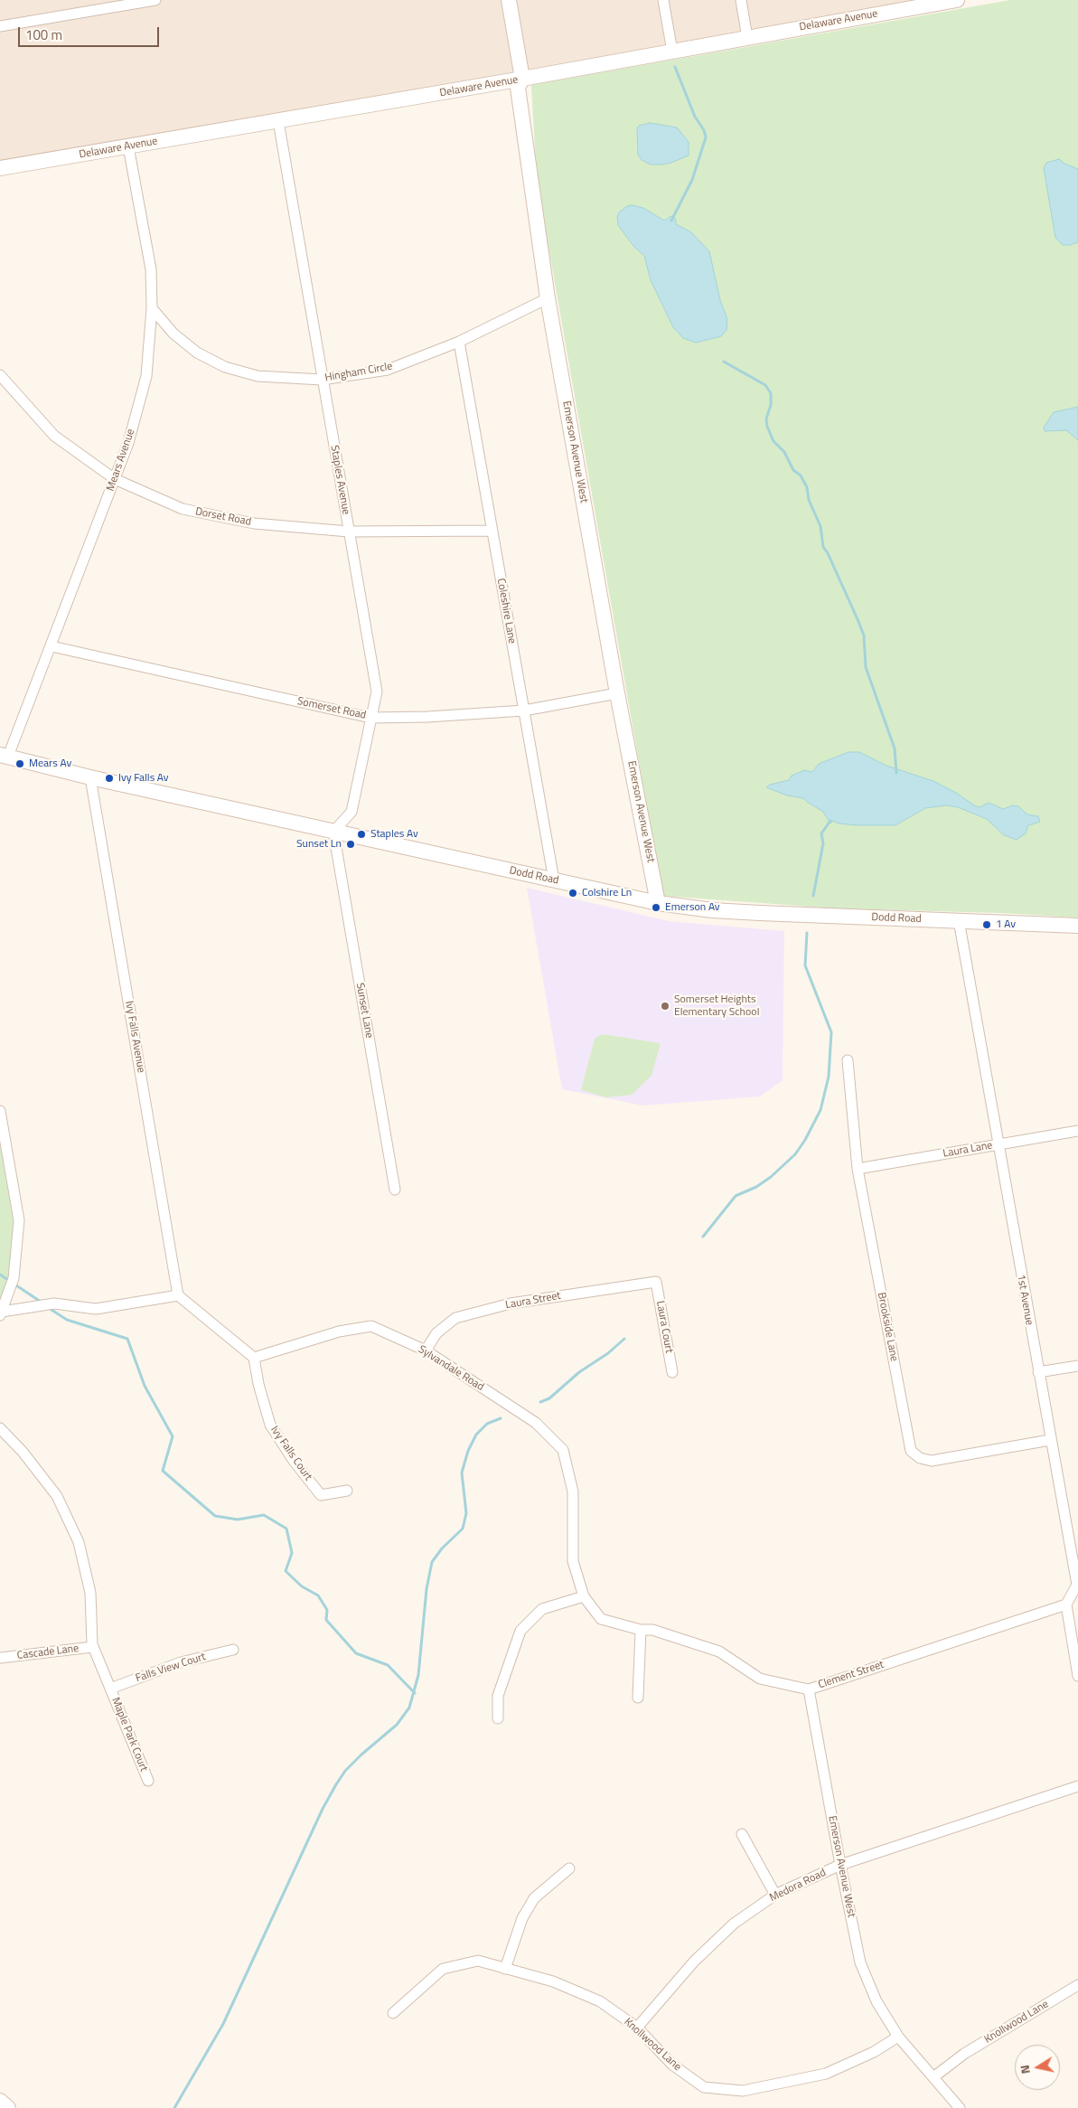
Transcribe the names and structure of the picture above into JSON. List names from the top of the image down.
{
  "streets": {
    "street": [
      "Delaware Avenue",
      "Hingham Circle",
      "Emerson Avenue West",
      "Mears Avenue",
      "Staples Avenue",
      "Dorset Road",
      "Coleshire Lane",
      "Somerset Road",
      "Dodd Road",
      "Sunset Lane",
      "Ivy Falls Avenue",
      "Laura Lane",
      "1st Avenue",
      "Laura Street",
      "Laura Court",
      "Brookside Lane",
      "Sylvandale Road",
      "Ivy Falls Court",
      "Cascade Lane",
      "Falls View Court",
      "Clement Street",
      "Maple Park Court",
      "Medora Road",
      "Knollwood Lane"
    ]
  },
  "crossings": [
    ["Delaware Avenue", "Emerson Avenue West"],
    ["Delaware Avenue", "Mears Avenue"],
    ["Delaware Avenue", "Staples Avenue"],
    ["Hingham Circle", "Emerson Avenue West"],
    ["Hingham Circle", "Mears Avenue"],
    ["Hingham Circle", "Staples Avenue"],
    ["Hingham Circle", "Coleshire Lane"],
    ["Emerson Avenue West", "Somerset Road"],
    ["Emerson Avenue West", "Dodd Road"],
    ["Emerson Avenue West", "Clement Street"],
    ["Emerson Avenue West", "Medora Road"],
    ["Emerson Avenue West", "Knollwood Lane"],
    ["Mears Avenue", "Dorset Road"],
    ["Mears Avenue", "Somerset Road"],
    ["Mears Avenue", "Dodd Road"],
    ["Staples Avenue", "Dorset Road"],
    ["Staples Avenue", "Somerset Road"],
    ["Staples Avenue", "Dodd Road"],
    ["Staples Avenue", "Sunset Lane"],
    ["Dorset Road", "Coleshire Lane"],
    ["Coleshire Lane", "Somerset Road"],
    ["Coleshire Lane", "Dodd Road"],
    ["Dodd Road", "Sunset Lane"],
    ["Dodd Road", "Ivy Falls Avenue"],
    ["Dodd Road", "1st Avenue"],
    ["Laura Lane", "1st Avenue"],
    ["Laura Lane", "Brookside Lane"],
    ["1st Avenue", "Brookside Lane"],
    ["1st Avenue", "Clement Street"],
    ["Laura Street", "Laura Court"],
    ["Laura Street", "Sylvandale Road"],
    ["Sylvandale Road", "Ivy Falls Court"],
    ["Sylvandale Road", "Clement Street"],
    ["Cascade Lane", "Maple Park Court"],
    ["Falls View Court", "Maple Park Court"],
    ["Medora Road", "Knollwood Lane"]
  ],
  "places": [
    "Mears Av",
    "Ivy Falls Av",
    "Staples Av",
    "Sunset Ln",
    "Colshire Ln",
    "Emerson Av",
    "1 Av",
    "Somerset Heights Elementary School"
  ],
  "scale_bar": "100 m",
  "north": "left"
}
